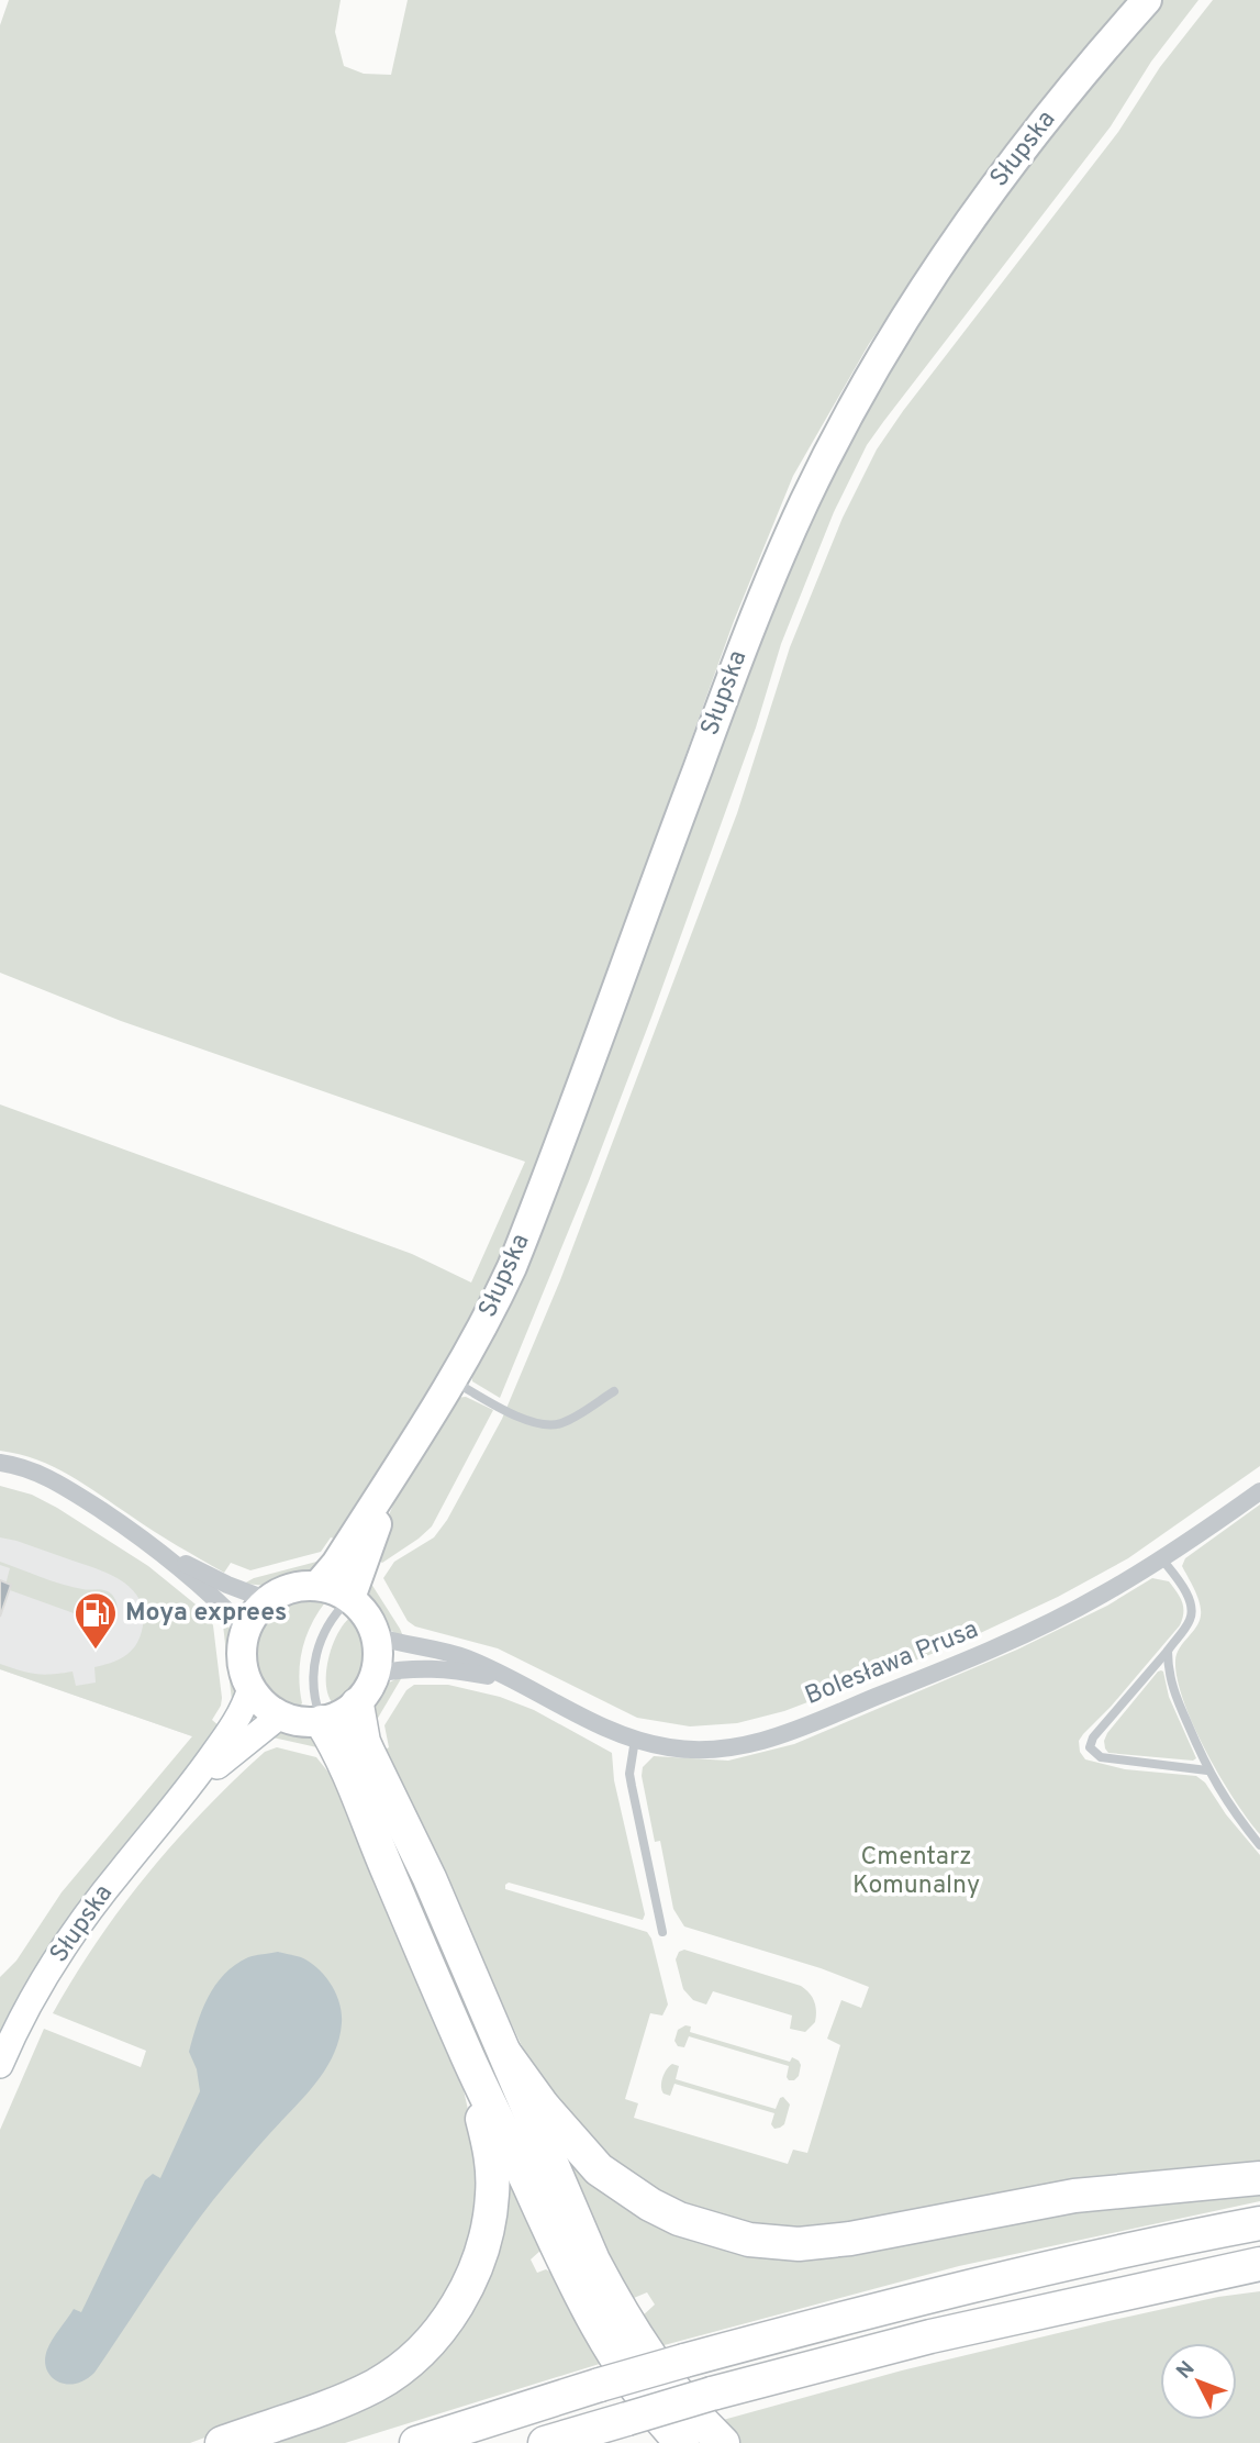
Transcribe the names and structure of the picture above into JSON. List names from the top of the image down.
{
  "streets": {
    "main road": ["Słupska"],
    "street": ["Bolesława Prusa"]
  },
  "parks": ["Cmentarz Komunalny"],
  "places": {
    "fuel station": ["Moya exprees"]
  },
  "north": "top left"
}
